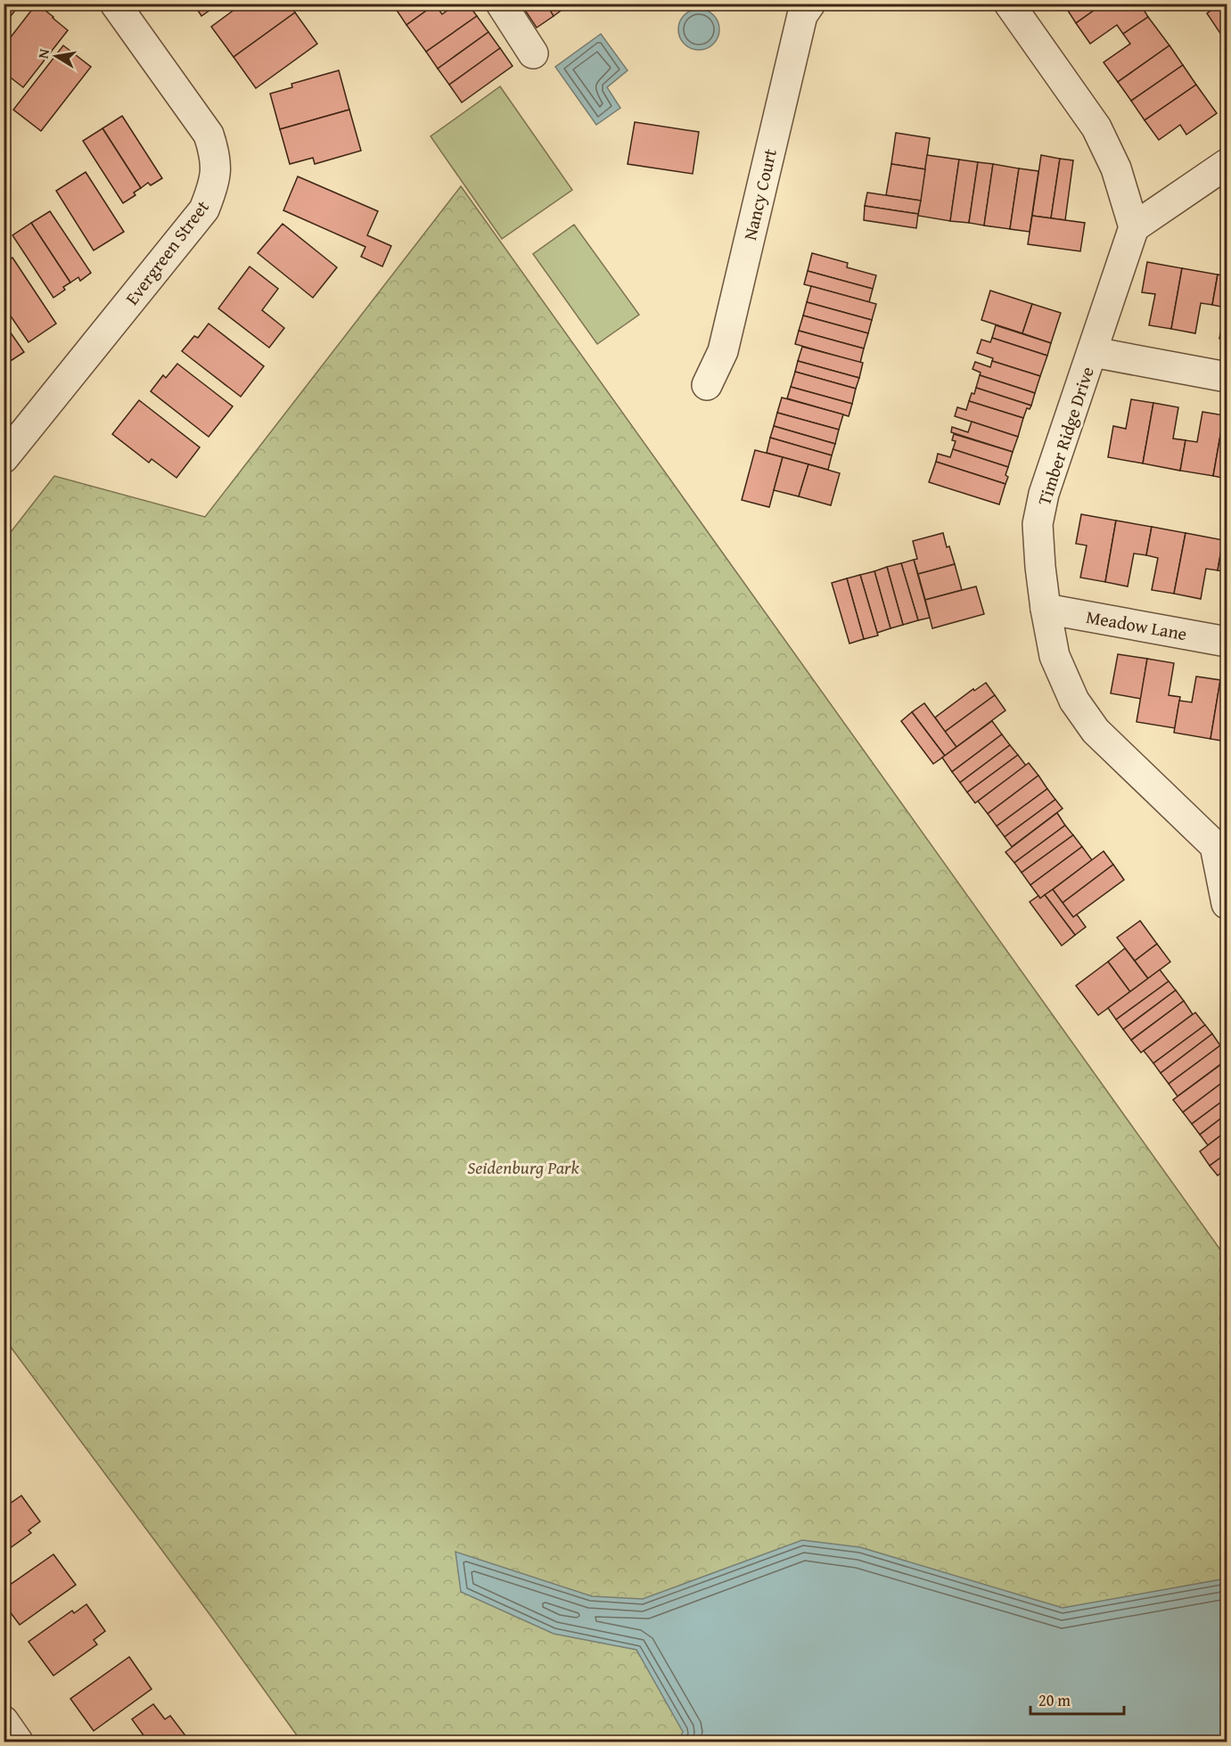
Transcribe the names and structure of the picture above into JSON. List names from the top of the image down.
{
  "streets": {
    "street": [
      "Nancy Court",
      "Evergreen Street",
      "Timber Ridge Drive",
      "Meadow Lane"
    ]
  },
  "crossings": [
    ["Timber Ridge Drive", "Meadow Lane"]
  ],
  "parks": ["Seidenburg Park"],
  "scale_bar": "20 m",
  "north": "left"
}
